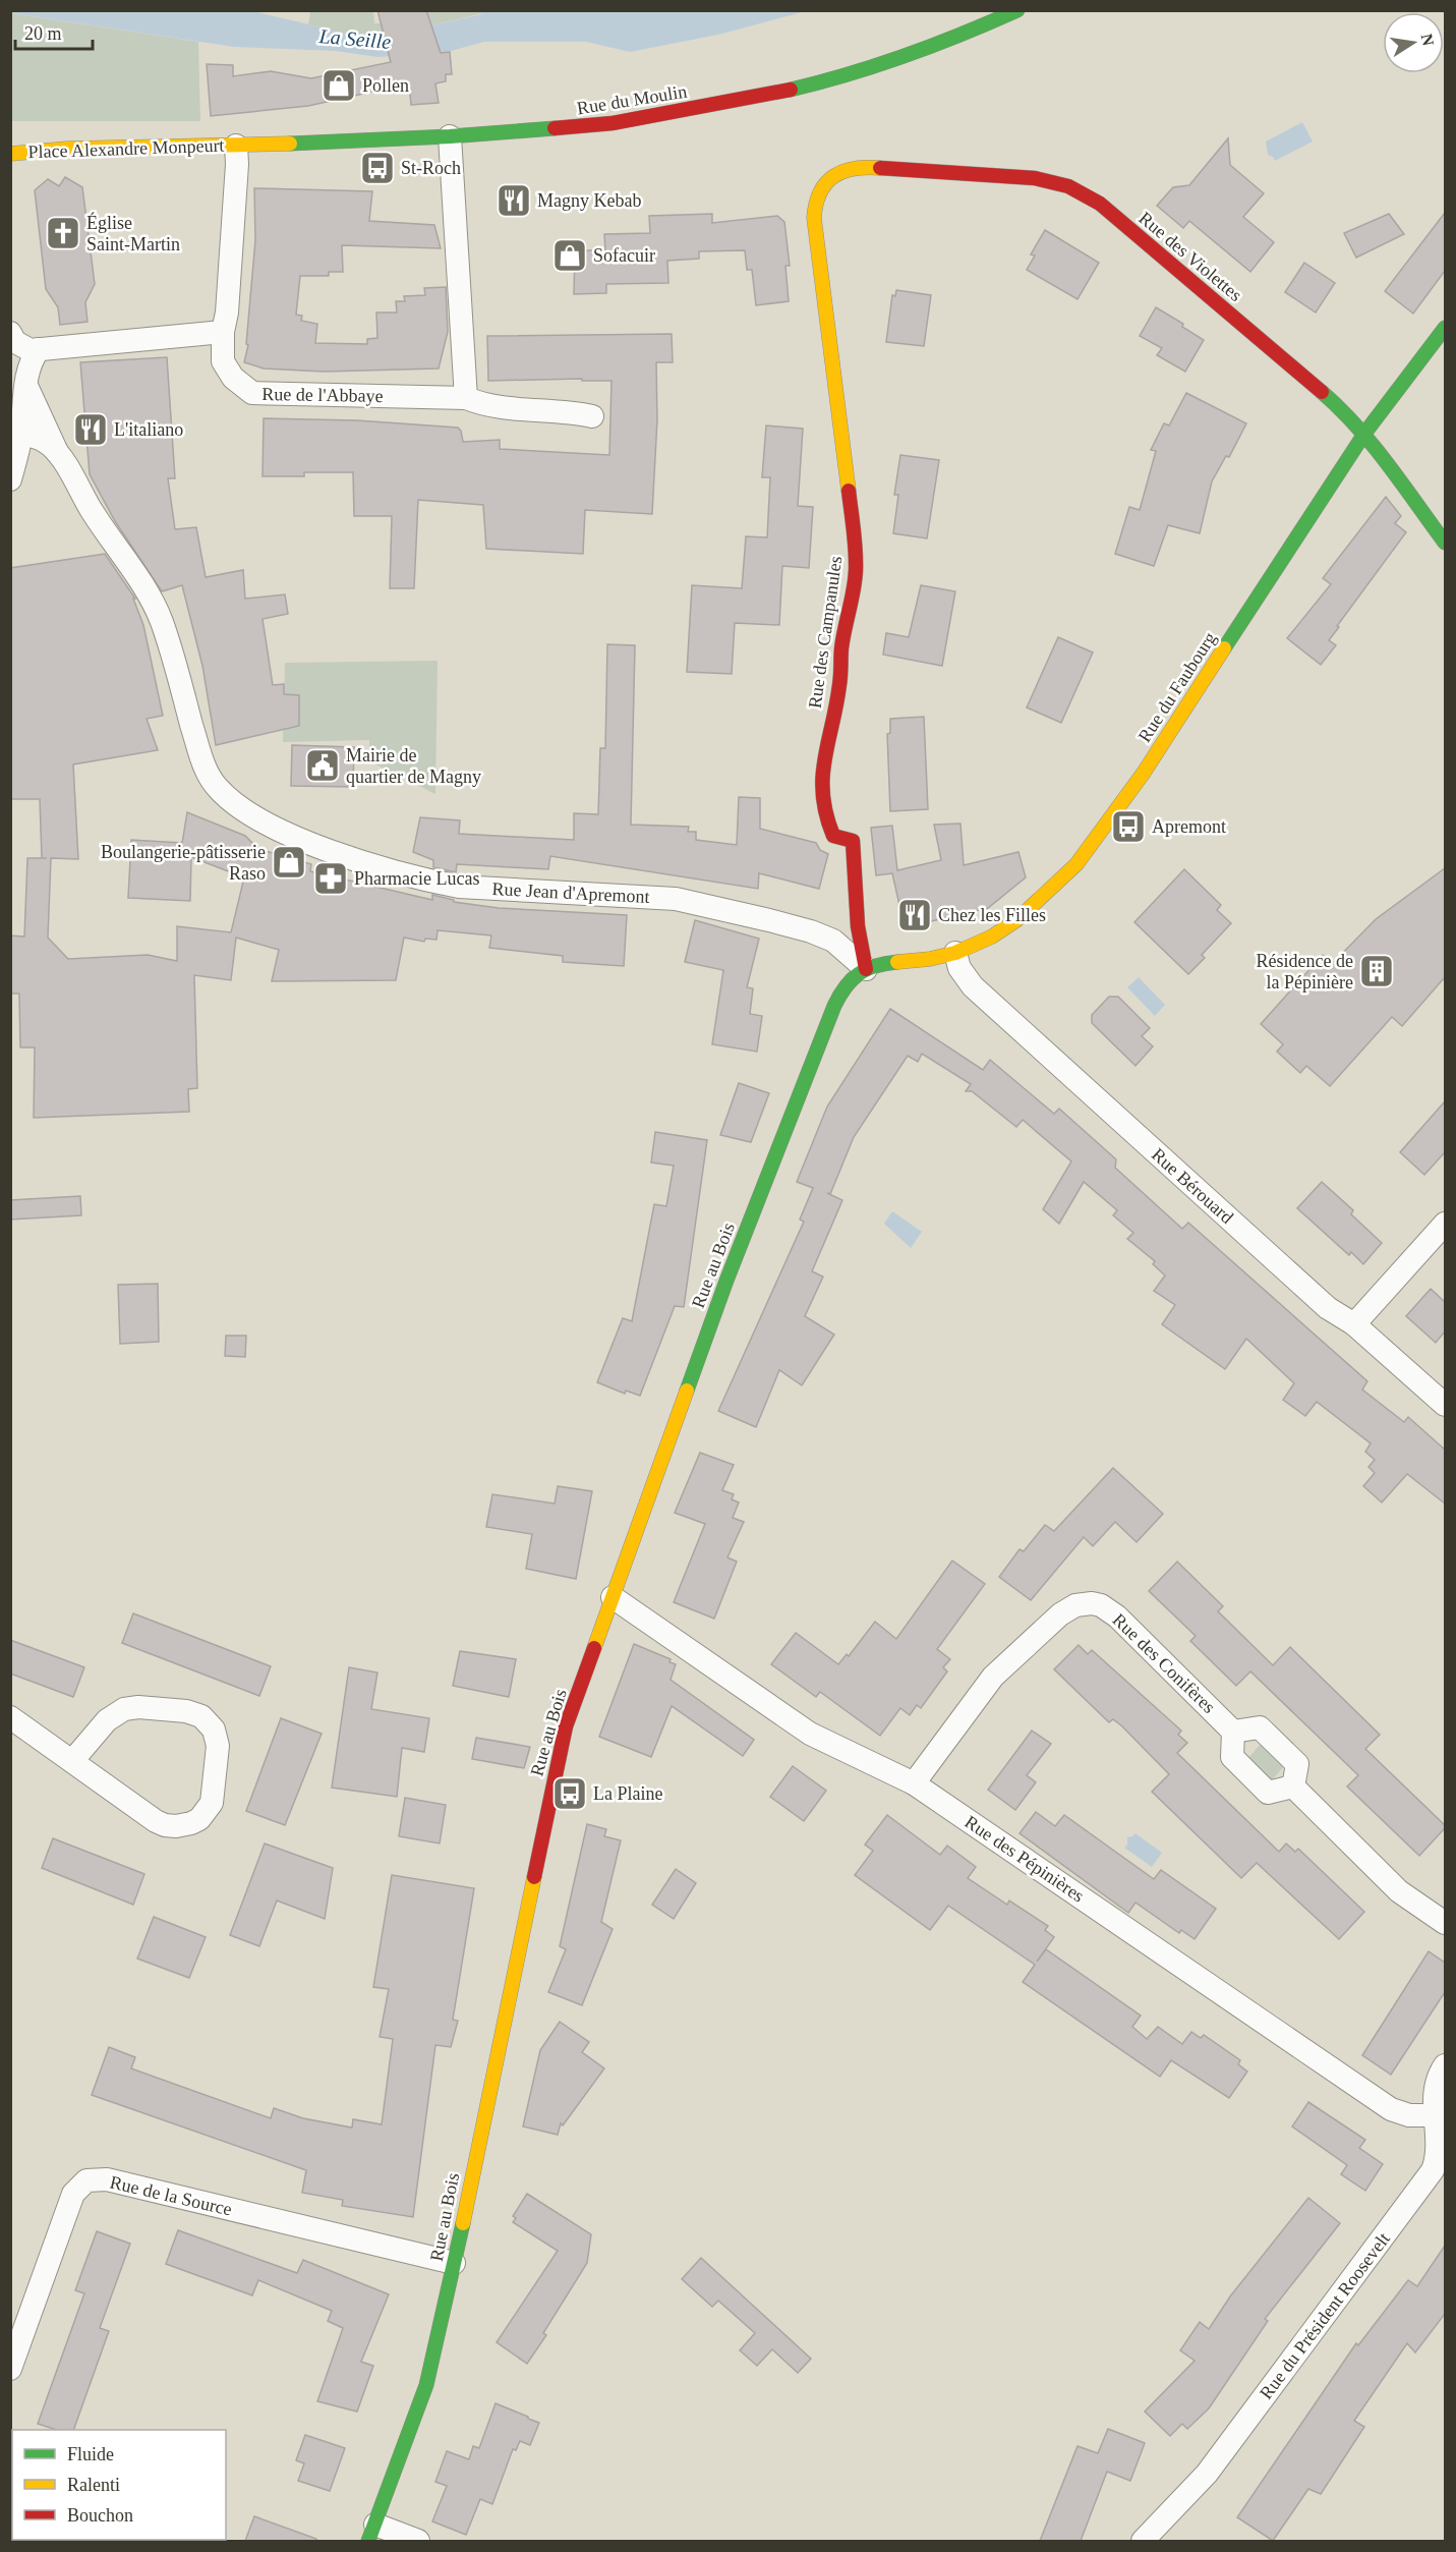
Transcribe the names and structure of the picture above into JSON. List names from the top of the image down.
{
  "streets": {
    "main road": [
      "Rue du Moulin",
      "Place Alexandre Monpeurt",
      "Rue des Violettes",
      "Rue des Campanules",
      "Rue du Faubourg",
      "Rue au Bois"
    ],
    "street": [
      "Rue de l'Abbaye",
      "Rue Jean d'Apremont",
      "Rue Bérouard",
      "Rue des Conifères",
      "Rue des Pépinières",
      "Rue de la Source",
      "Rue du Président Roosevelt"
    ]
  },
  "crossings": [
    ["Rue du Moulin", "Place Alexandre Monpeurt"],
    ["Place Alexandre Monpeurt", "Rue de l'Abbaye"],
    ["Rue des Violettes", "Rue des Campanules"],
    ["Rue des Violettes", "Rue du Faubourg"],
    ["Rue des Campanules", "Rue du Faubourg"],
    ["Rue des Campanules", "Rue Jean d'Apremont"],
    ["Rue des Campanules", "Rue au Bois"],
    ["Rue du Faubourg", "Rue Jean d'Apremont"],
    ["Rue du Faubourg", "Rue Bérouard"],
    ["Rue du Faubourg", "Rue au Bois"],
    ["Rue Jean d'Apremont", "Rue au Bois"],
    ["Rue au Bois", "Rue des Pépinières"],
    ["Rue au Bois", "Rue de la Source"],
    ["Rue des Conifères", "Rue des Pépinières"],
    ["Rue des Pépinières", "Rue du Président Roosevelt"]
  ],
  "water": ["La Seille"],
  "places": {
    "shop": ["Pollen", "Sofacuir", "Boulangerie-pâtisserie Raso"],
    "bus stop": ["St-Roch", "Apremont", "La Plaine"],
    "restaurant": ["Magny Kebab", "L'italiano", "Chez les Filles"],
    "church": ["Église Saint-Martin"],
    "public building": ["Mairie de quartier de Magny"],
    "pharmacy": ["Pharmacie Lucas"],
    "building": ["Résidence de la Pépinière"]
  },
  "legend": ["Fluide", "Ralenti", "Bouchon"],
  "scale_bar": "20 m",
  "north": "right"
}
